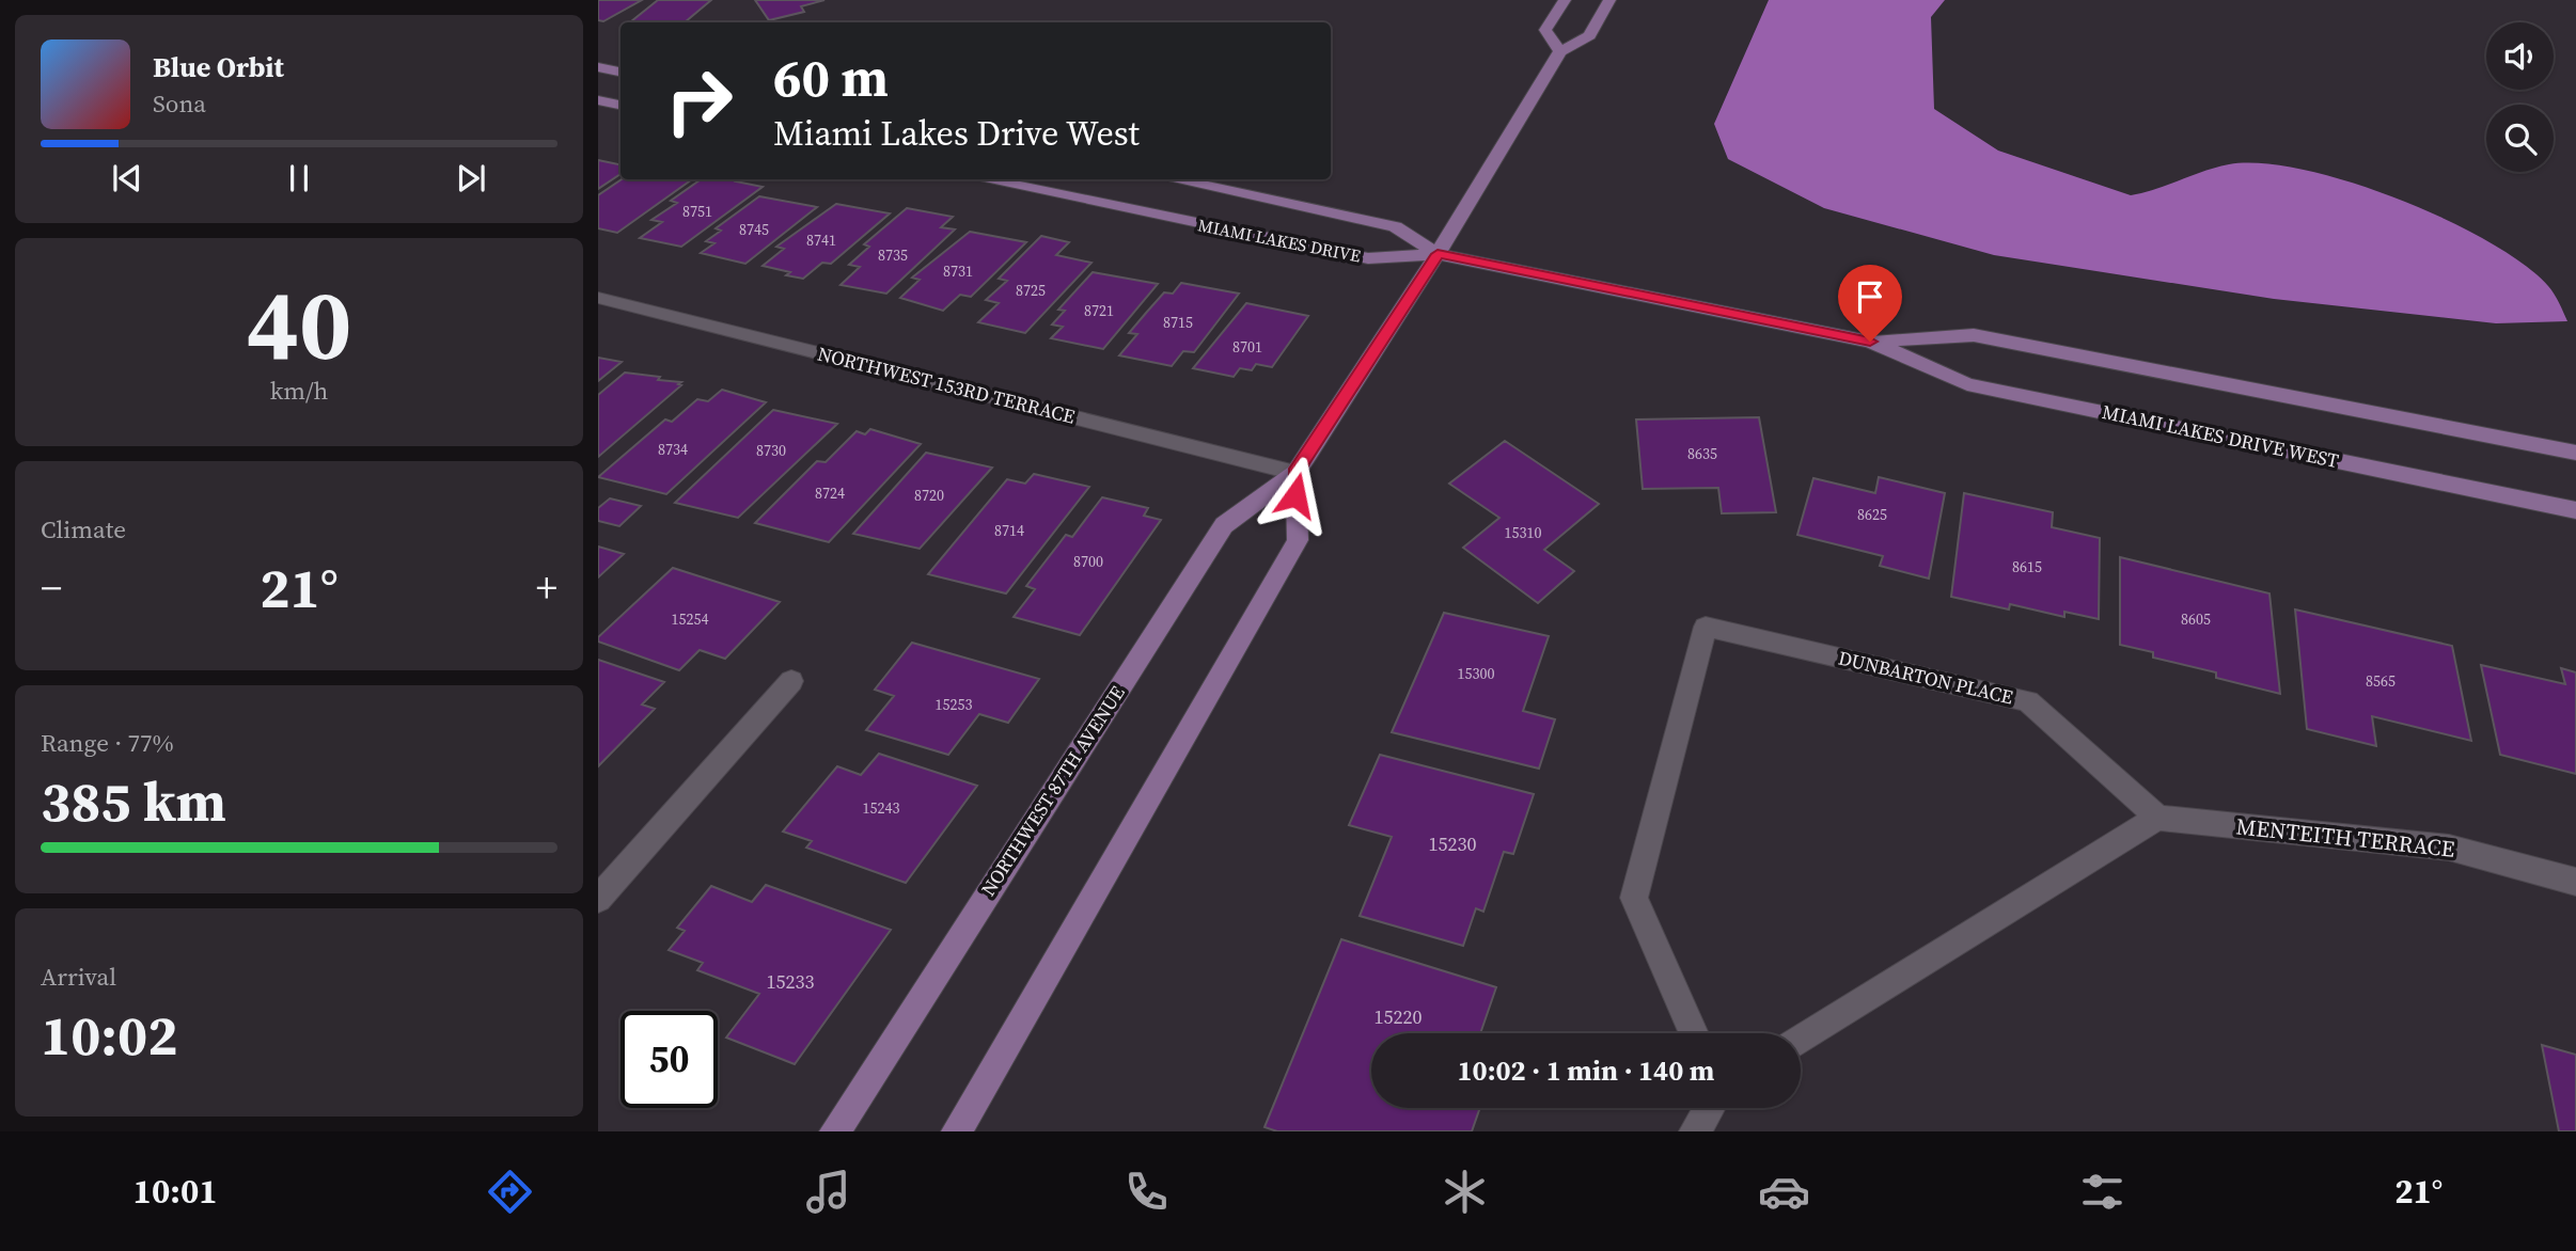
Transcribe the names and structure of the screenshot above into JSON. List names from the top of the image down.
{
  "streets": {
    "main road": ["MIAMI LAKES DRIVE", "MIAMI LAKES DRIVE WEST", "NORTHWEST 87TH AVENUE"],
    "street": ["NORTHWEST 153RD TERRACE", "DUNBARTON PLACE", "MENTEITH TERRACE"]
  },
  "crossings": [
    ["MIAMI LAKES DRIVE", "MIAMI LAKES DRIVE WEST"],
    ["MIAMI LAKES DRIVE", "NORTHWEST 87TH AVENUE"],
    ["NORTHWEST 153RD TERRACE", "NORTHWEST 87TH AVENUE"],
    ["MIAMI LAKES DRIVE WEST", "NORTHWEST 87TH AVENUE"],
    ["DUNBARTON PLACE", "MENTEITH TERRACE"]
  ],
  "house_numbers": [
    "8751",
    "8745",
    "8741",
    "8735",
    "8731",
    "8725",
    "8721",
    "8715",
    "8701",
    "8734",
    "8730",
    "8635",
    "8724",
    "8720",
    "8625",
    "8714",
    "15310",
    "8700",
    "8615",
    "15254",
    "8605",
    "15300",
    "8565",
    "15253",
    "15243",
    "15230",
    "15233",
    "15220"
  ],
  "page": {
    "turn": ["60 m", "Miami Lakes Drive West"],
    "song": ["Blue Orbit", "Sona"],
    "tile": [
      ["40", "km/h"],
      "Climate",
      ["Range · 77%", "385 km"],
      ["Arrival", "10:02"]
    ],
    "heat": ["−", "21°", "+"],
    "limit": "50",
    "trip": "10:02 · 1 min · 140 m",
    "tabs": ["10:01", "21°"]
  }
}
